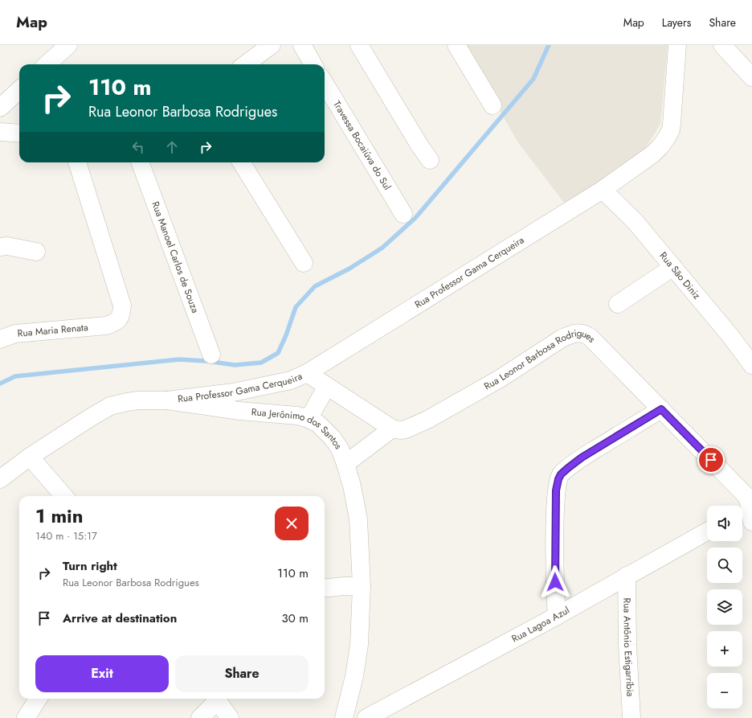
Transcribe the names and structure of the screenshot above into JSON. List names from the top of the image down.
{
  "streets": {
    "street": [
      "Travessa Bocaiúva do Sul",
      "Rua Manoel Carlos de Souza",
      "Rua Professor Gama Cerqueira",
      "Rua São Diniz",
      "Rua Maria Renata",
      "Rua Leonor Barbosa Rodrigues",
      "Rua Jerônimo dos Santos",
      "Rua Lagoa Azul",
      "Rua Antônio Estigarríbia"
    ]
  },
  "crossings": [
    ["Rua Professor Gama Cerqueira", "Rua São Diniz"],
    ["Rua Professor Gama Cerqueira", "Rua Jerônimo dos Santos"],
    ["Rua Lagoa Azul", "Rua Antônio Estigarríbia"]
  ],
  "page": {
    "header": "Map",
    "nav": ["Map", "Layers", "Share"],
    "turn": ["110 m", "Rua Leonor Barbosa Rodrigues"],
    "heading": ["1 min", "140 m · 15:17"],
    "map_buttons": ["+", "−"],
    "list": [
      {
        "name": "Turn right",
        "note": "Rua Leonor Barbosa Rodrigues",
        "value": "110 m"
      },
      {
        "name": "Arrive at destination",
        "value": "30 m"
      }
    ],
    "buttons": ["Exit", "Share"]
  }
}
